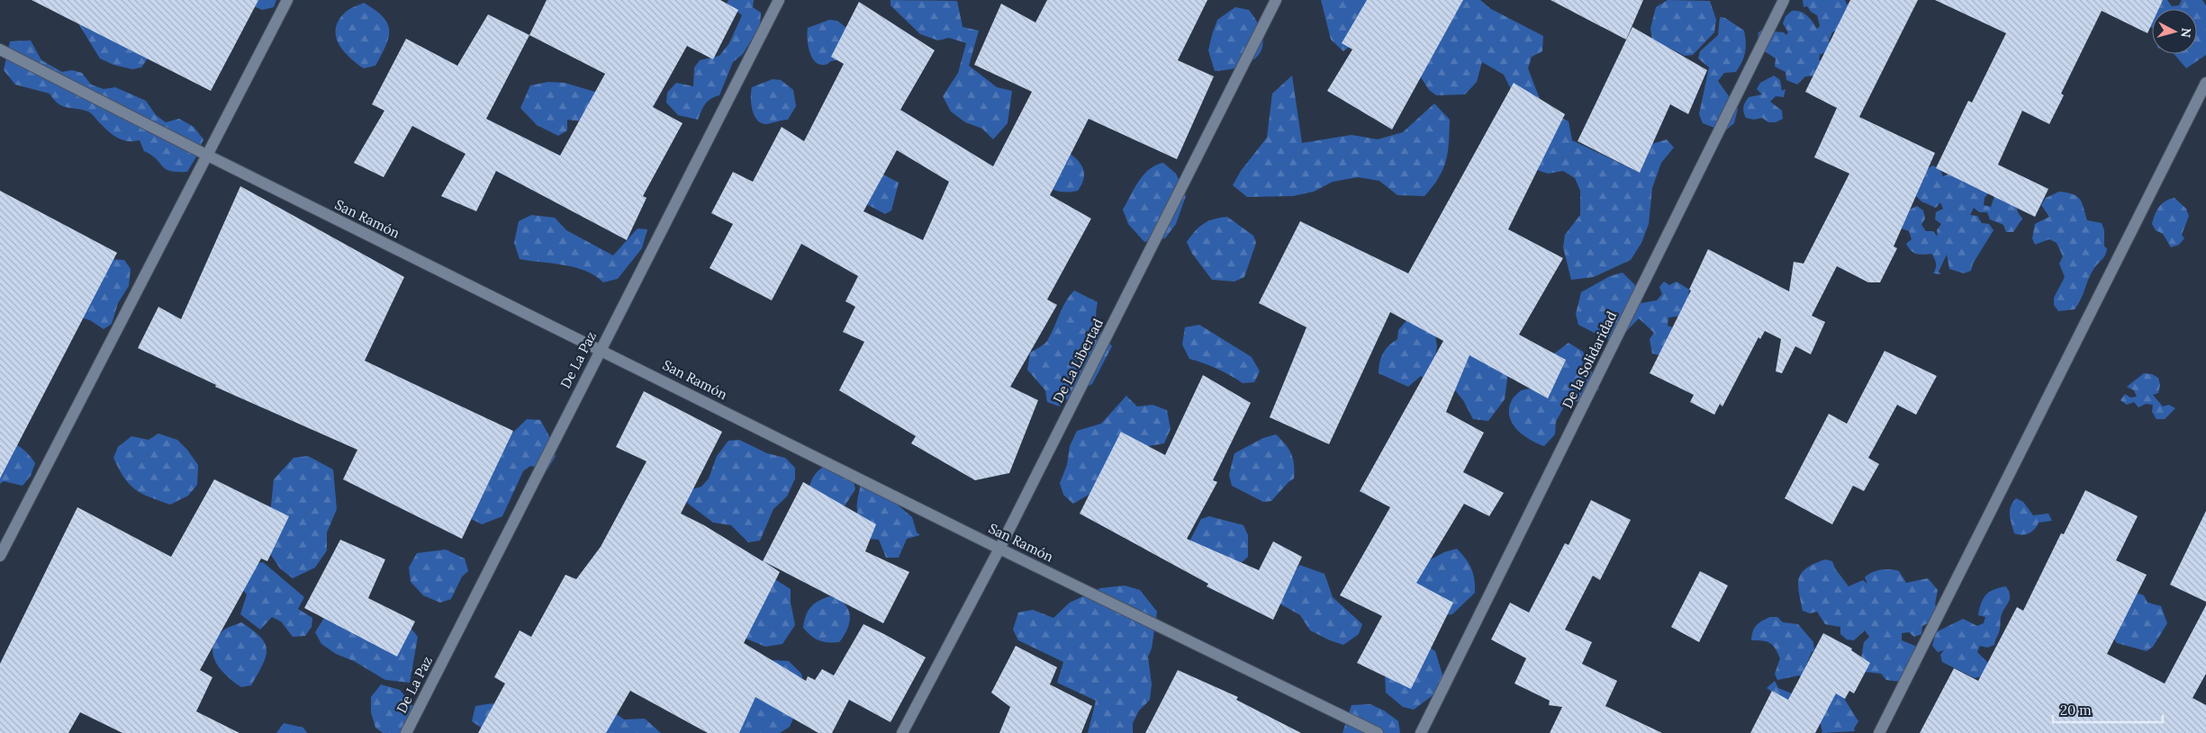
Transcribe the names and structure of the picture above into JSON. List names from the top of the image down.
{
  "streets": {
    "street": [
      "San Ramón",
      "De La Paz",
      "De la Solidaridad",
      "De La Libertad"
    ]
  },
  "crossings": [
    ["San Ramón", "De La Paz"],
    ["San Ramón", "De La Libertad"]
  ],
  "scale_bar": "20 m",
  "north": "right"
}
